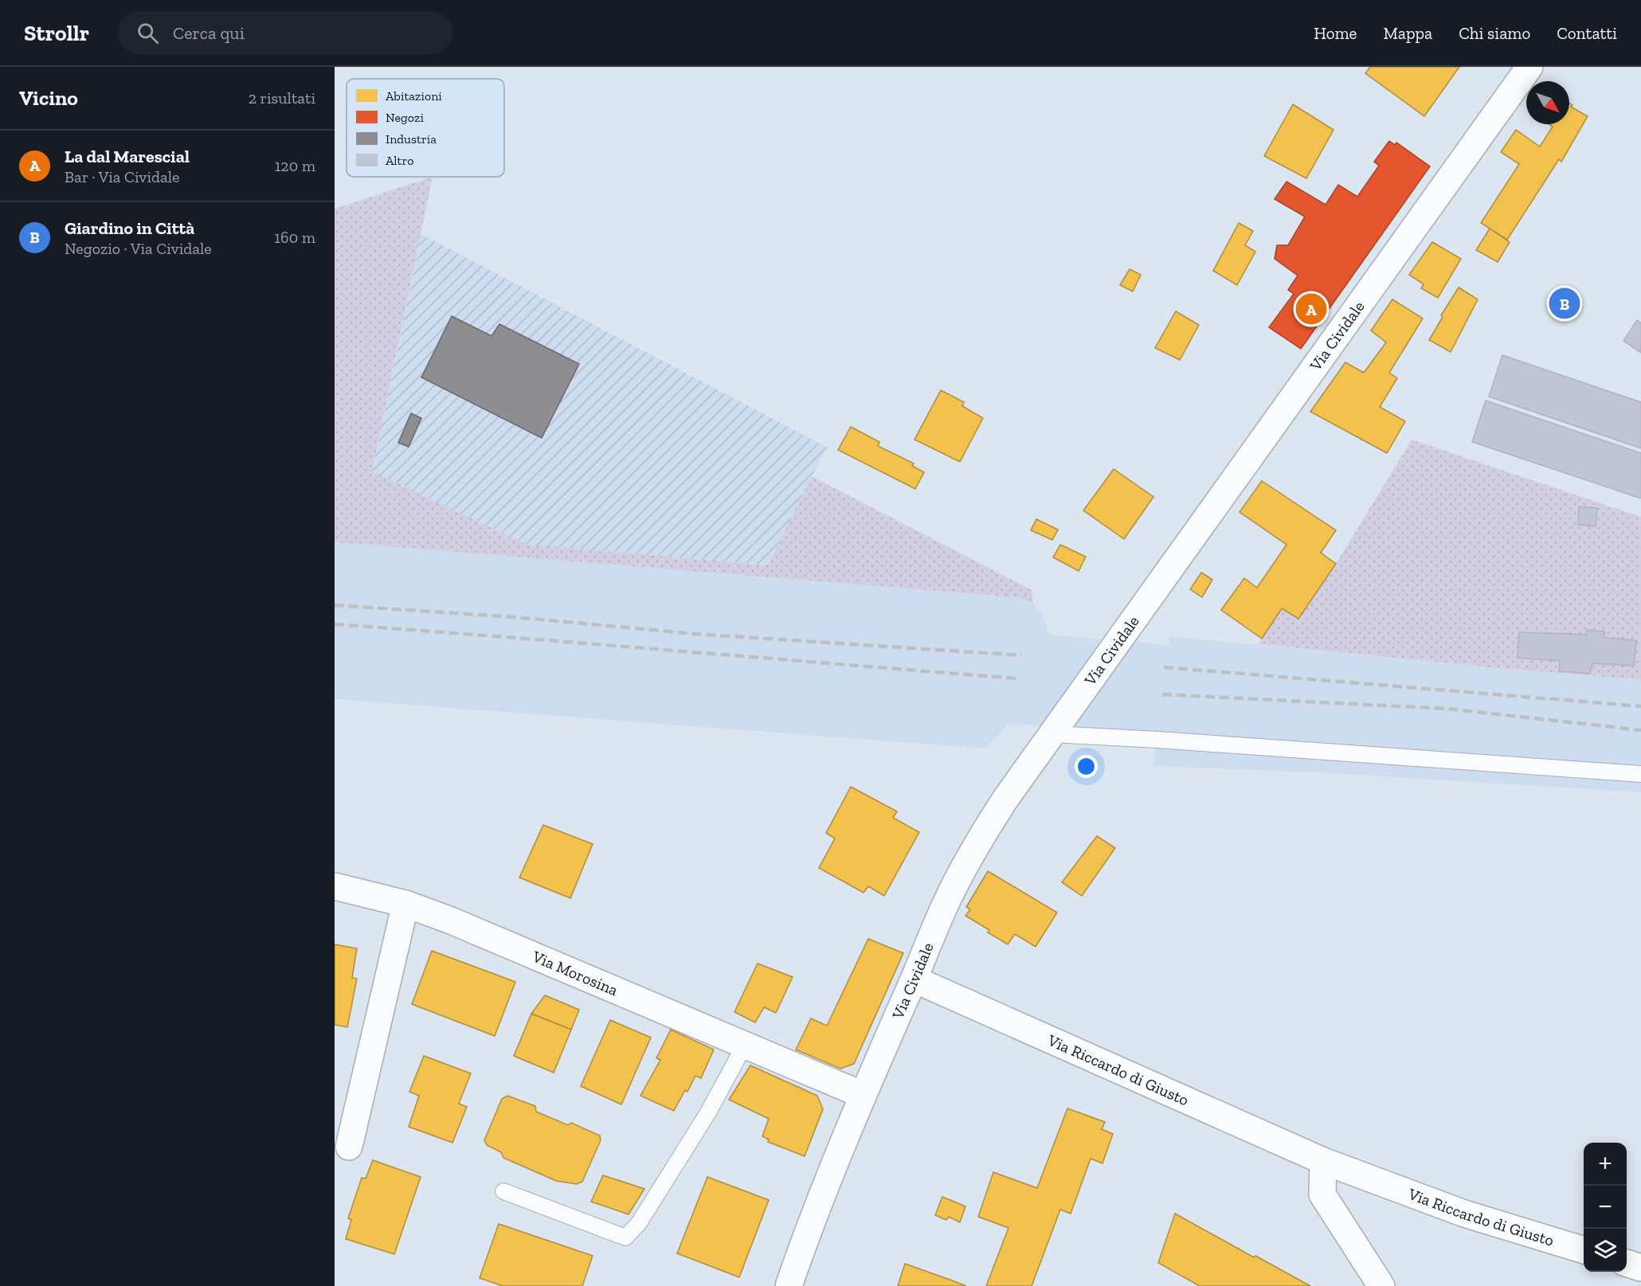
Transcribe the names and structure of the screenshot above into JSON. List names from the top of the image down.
{
  "streets": {
    "street": ["Via Cividale", "Via Morosina", "Via Riccardo di Giusto"]
  },
  "crossings": [
    ["Via Cividale", "Via Morosina"],
    ["Via Cividale", "Via Riccardo di Giusto"]
  ],
  "legend": [
    "Abitazioni",
    "Negozi",
    "Industria",
    "Altro"
  ],
  "north": "bottom right",
  "page": {
    "header": "Strollr",
    "search": "Cerca qui",
    "nav": [
      "Home",
      "Mappa",
      "Chi siamo",
      "Contatti"
    ],
    "heading": ["Vicino", "2 risultati"],
    "list": [
      {
        "mark": "A",
        "name": "La dal Marescial",
        "note": "Bar · Via Cividale",
        "value": "120 m"
      },
      {
        "mark": "B",
        "name": "Giardino in Città",
        "note": "Negozio · Via Cividale",
        "value": "160 m"
      }
    ],
    "pins": ["B", "A"],
    "map_buttons": ["+", "−"]
  }
}
